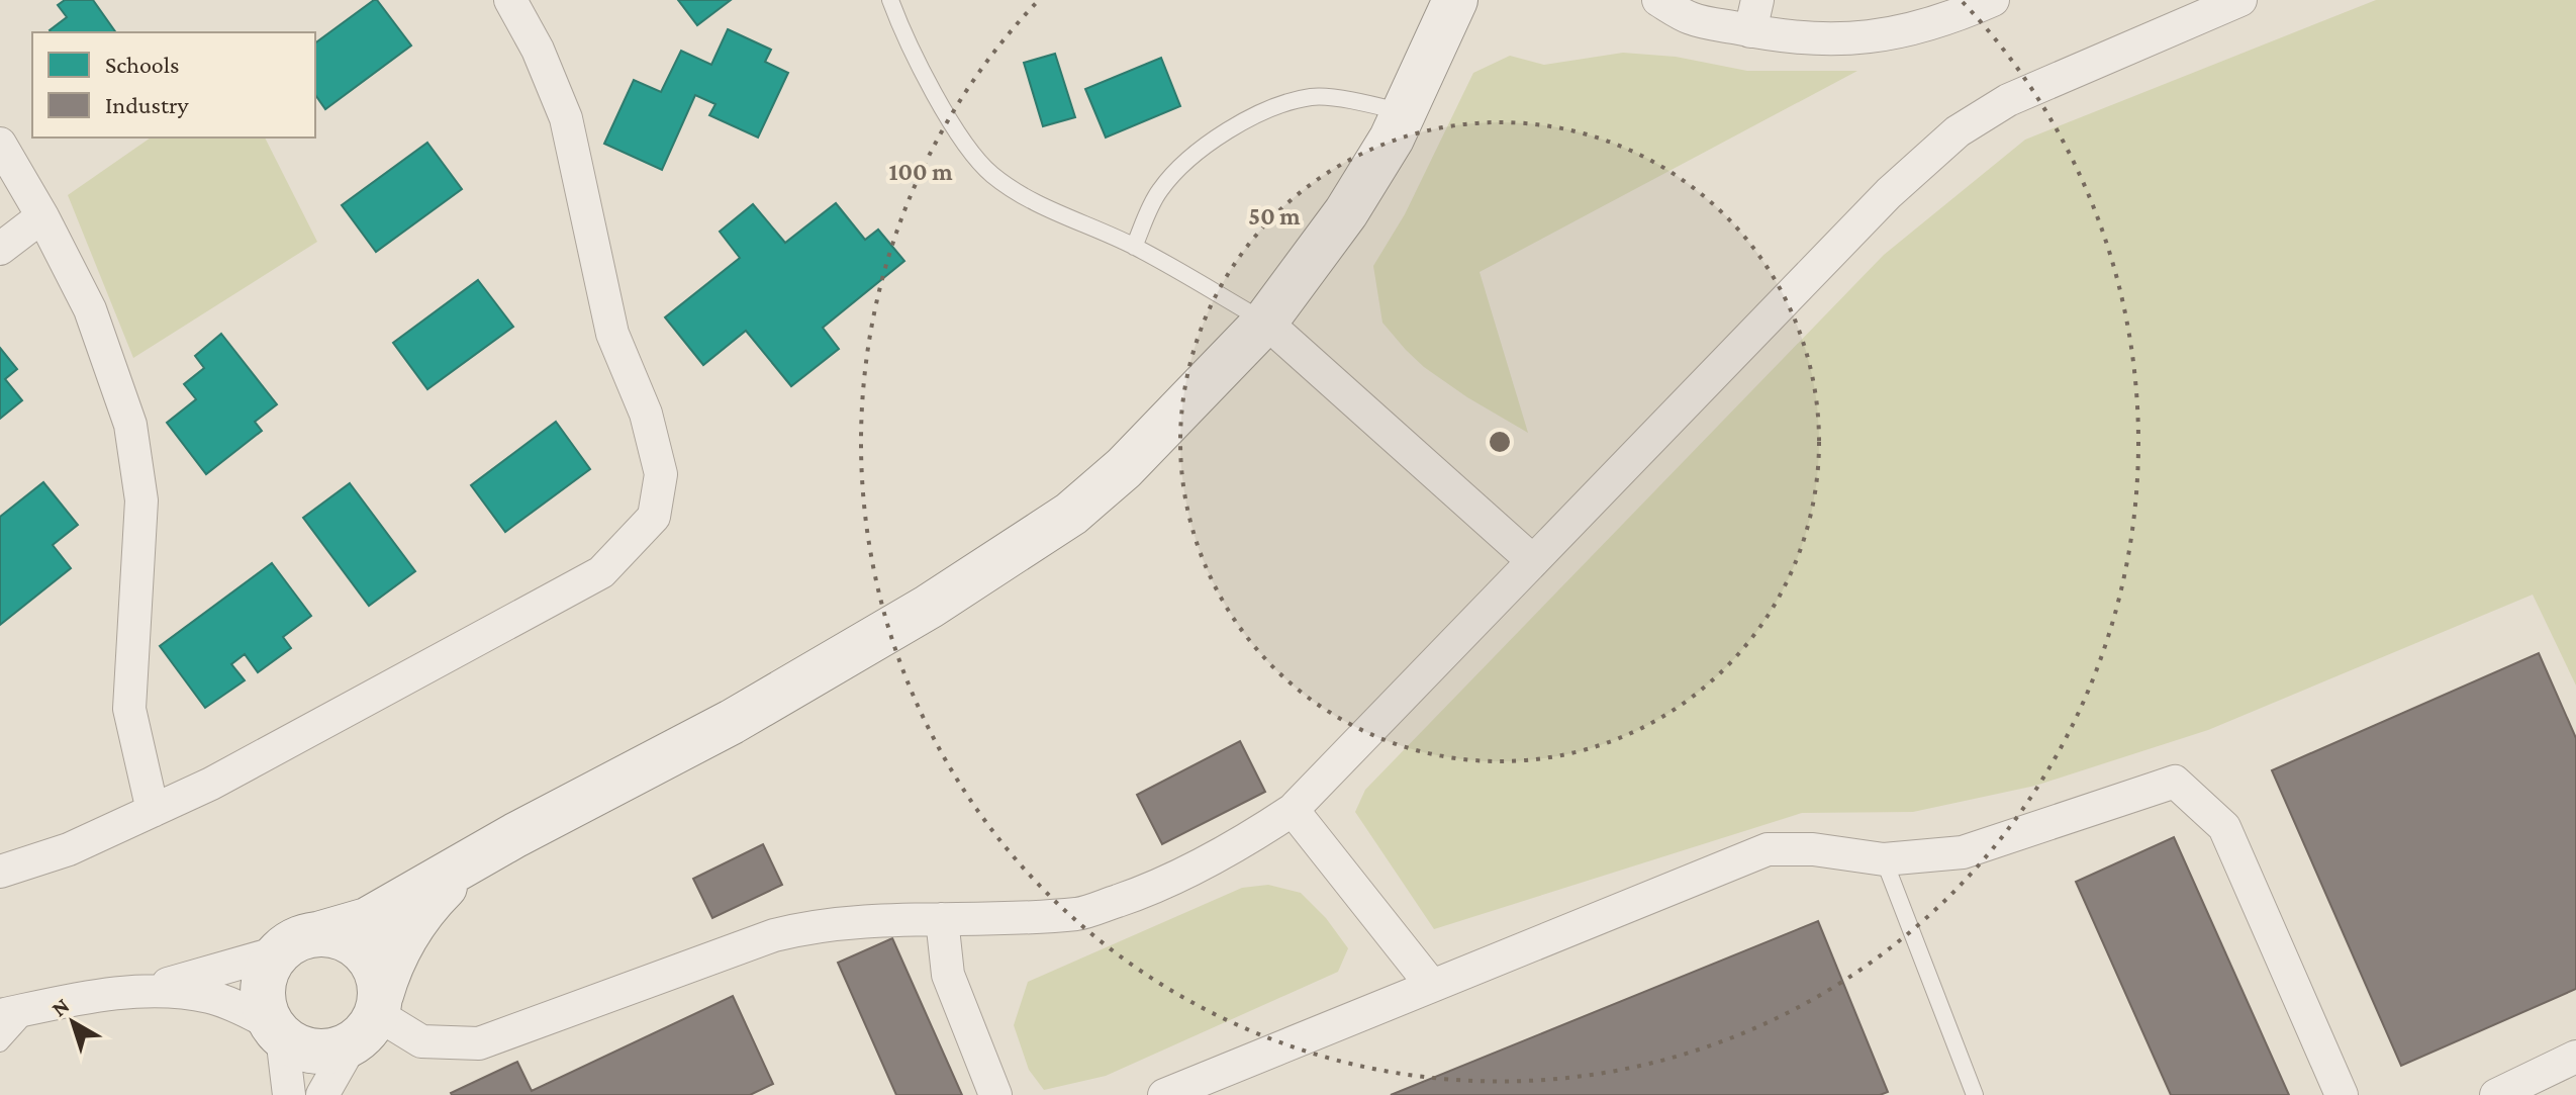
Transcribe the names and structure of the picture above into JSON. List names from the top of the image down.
{
  "legend": ["Schools", "Industry"],
  "north": "top left",
  "rings": ["100 m", "50 m"]
}
